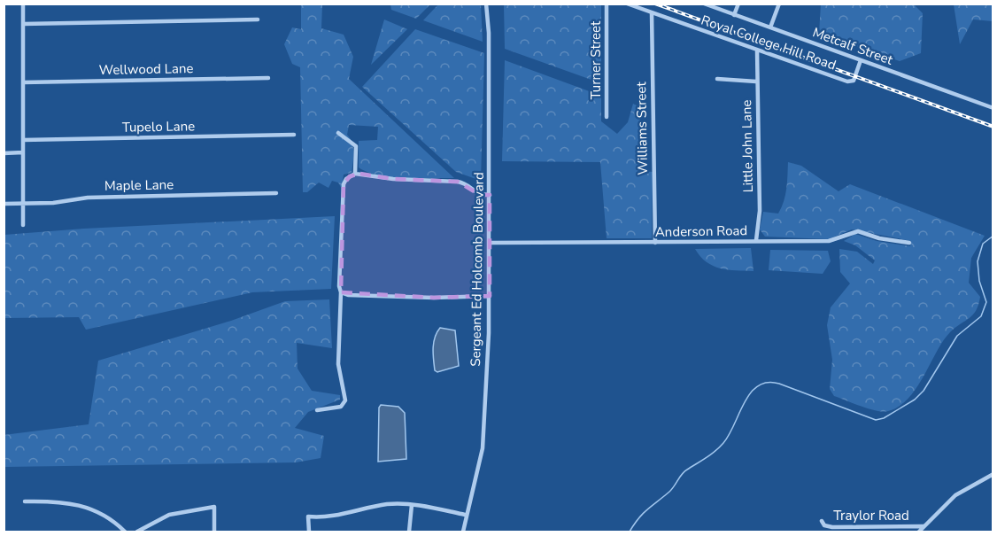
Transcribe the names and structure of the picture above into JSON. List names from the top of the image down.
{
  "streets": {
    "street": [
      "Royal College Hill Road",
      "Metcalf Street",
      "Turner Street",
      "Wellwood Lane",
      "Tupelo Lane",
      "Williams Street",
      "Little John Lane",
      "Maple Lane",
      "Anderson Road",
      "Sergeant Ed Holcomb Boulevard",
      "Traylor Road"
    ]
  },
  "crossings": [
    ["Royal College Hill Road", "Metcalf Street"],
    ["Royal College Hill Road", "Williams Street"],
    ["Royal College Hill Road", "Little John Lane"],
    ["Williams Street", "Anderson Road"],
    ["Little John Lane", "Anderson Road"],
    ["Anderson Road", "Sergeant Ed Holcomb Boulevard"]
  ]
}
